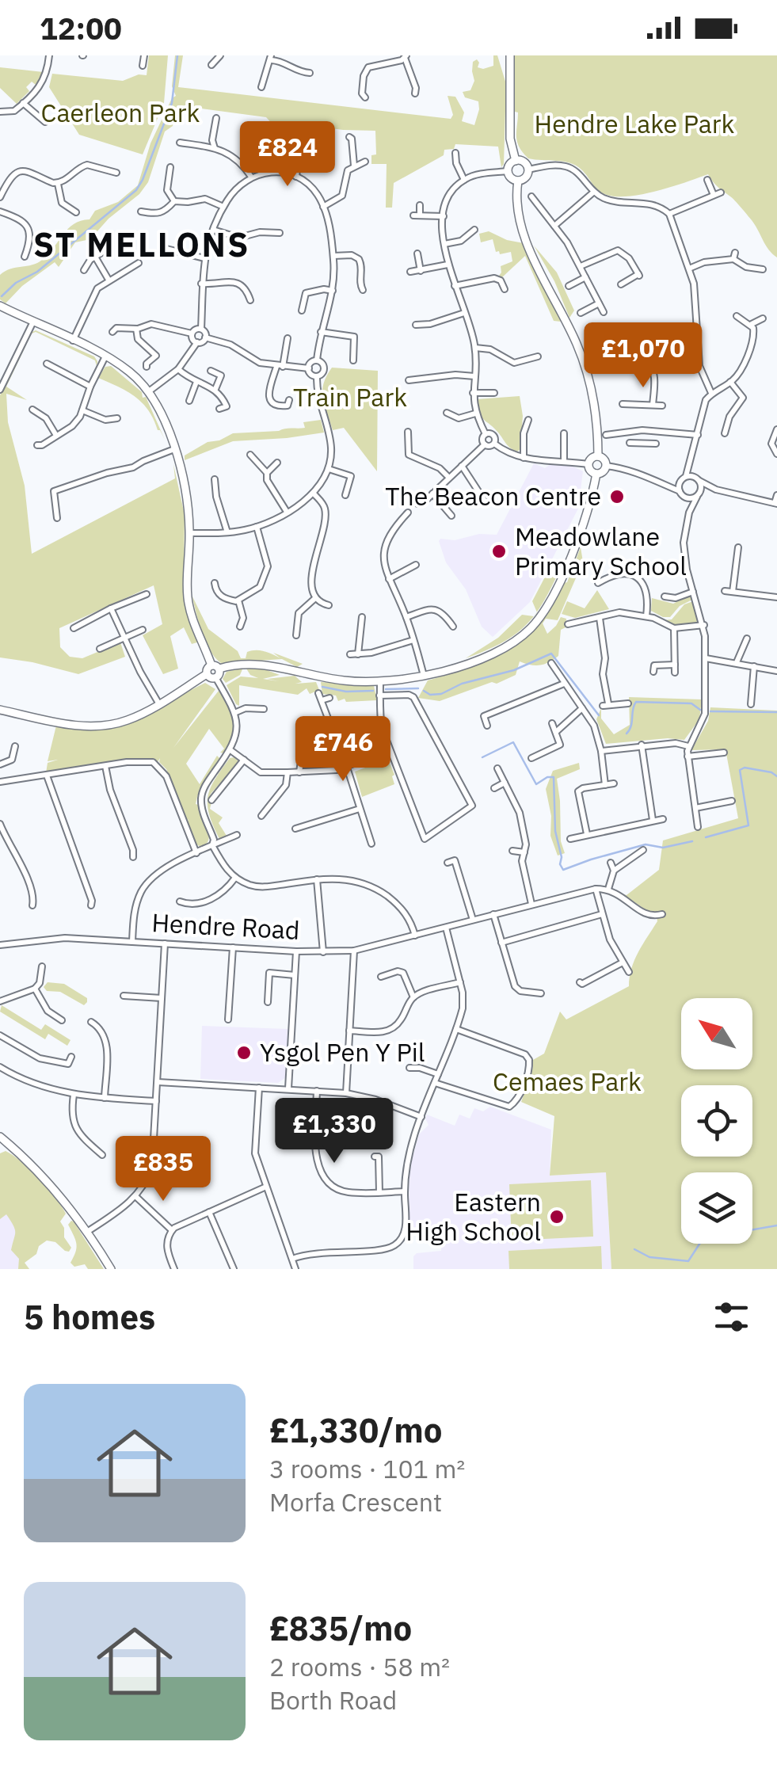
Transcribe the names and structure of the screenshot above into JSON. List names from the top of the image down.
{
  "streets": {
    "street": ["Hendre Road"]
  },
  "districts": ["ST MELLONS"],
  "parks": [
    "Caerleon Park",
    "Hendre Lake Park",
    "Train Park",
    "Cemaes Park"
  ],
  "places": [
    "The Beacon Centre",
    "Meadowlane Primary School",
    "Ysgol Pen Y Pil",
    "Eastern High School"
  ],
  "north": "top left",
  "page": {
    "status": "12:00",
    "price": [
      "£824",
      "£1,070",
      "£746",
      "£1,330",
      "£835"
    ],
    "heading": "5 homes",
    "list": [
      {
        "name": "£1,330/mo",
        "note": "3 rooms · 101 m² · Morfa Crescent"
      },
      {
        "name": "£835/mo",
        "note": "2 rooms · 58 m² · Borth Road"
      }
    ]
  }
}
